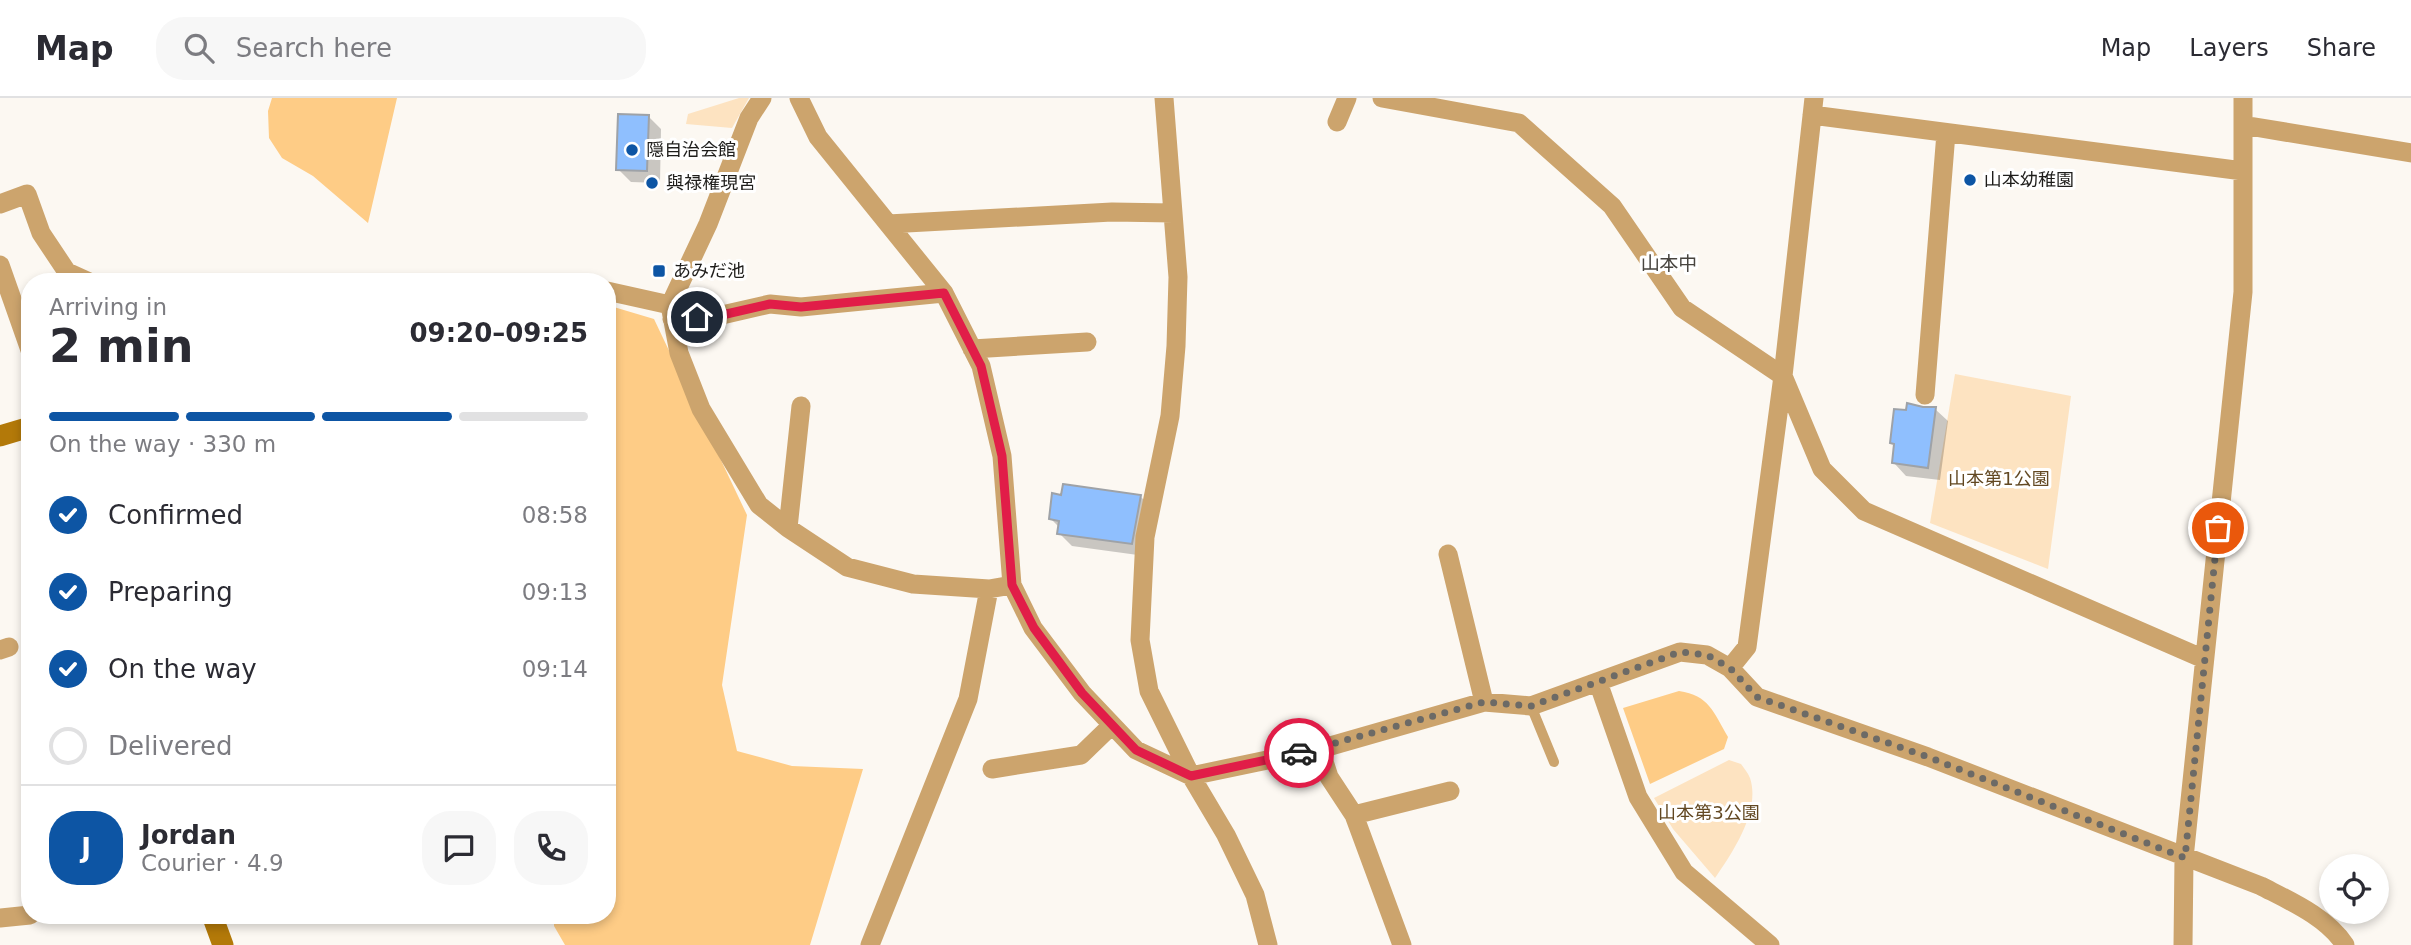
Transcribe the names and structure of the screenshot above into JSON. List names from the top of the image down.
{
  "districts": ["山本中"],
  "parks": ["山本第1公園", "山本第3公園"],
  "places": {
    "other": ["隠自治会館", "山本幼稚園", "與禄権現宮"],
    "transit": ["あみだ池"]
  },
  "page": {
    "header": "Map",
    "search": "Search here",
    "nav": ["Map", "Layers", "Share"],
    "heading": ["2 min", "Arriving in", "09:20–09:25"],
    "panel": ["Jordan", "Courier · 4.9"],
    "bar": "On the way · 330 m",
    "list": [
      ["Confirmed", "08:58"],
      ["Preparing", "09:13"],
      ["On the way", "09:14"],
      "Delivered"
    ],
    "round": "J"
  }
}
